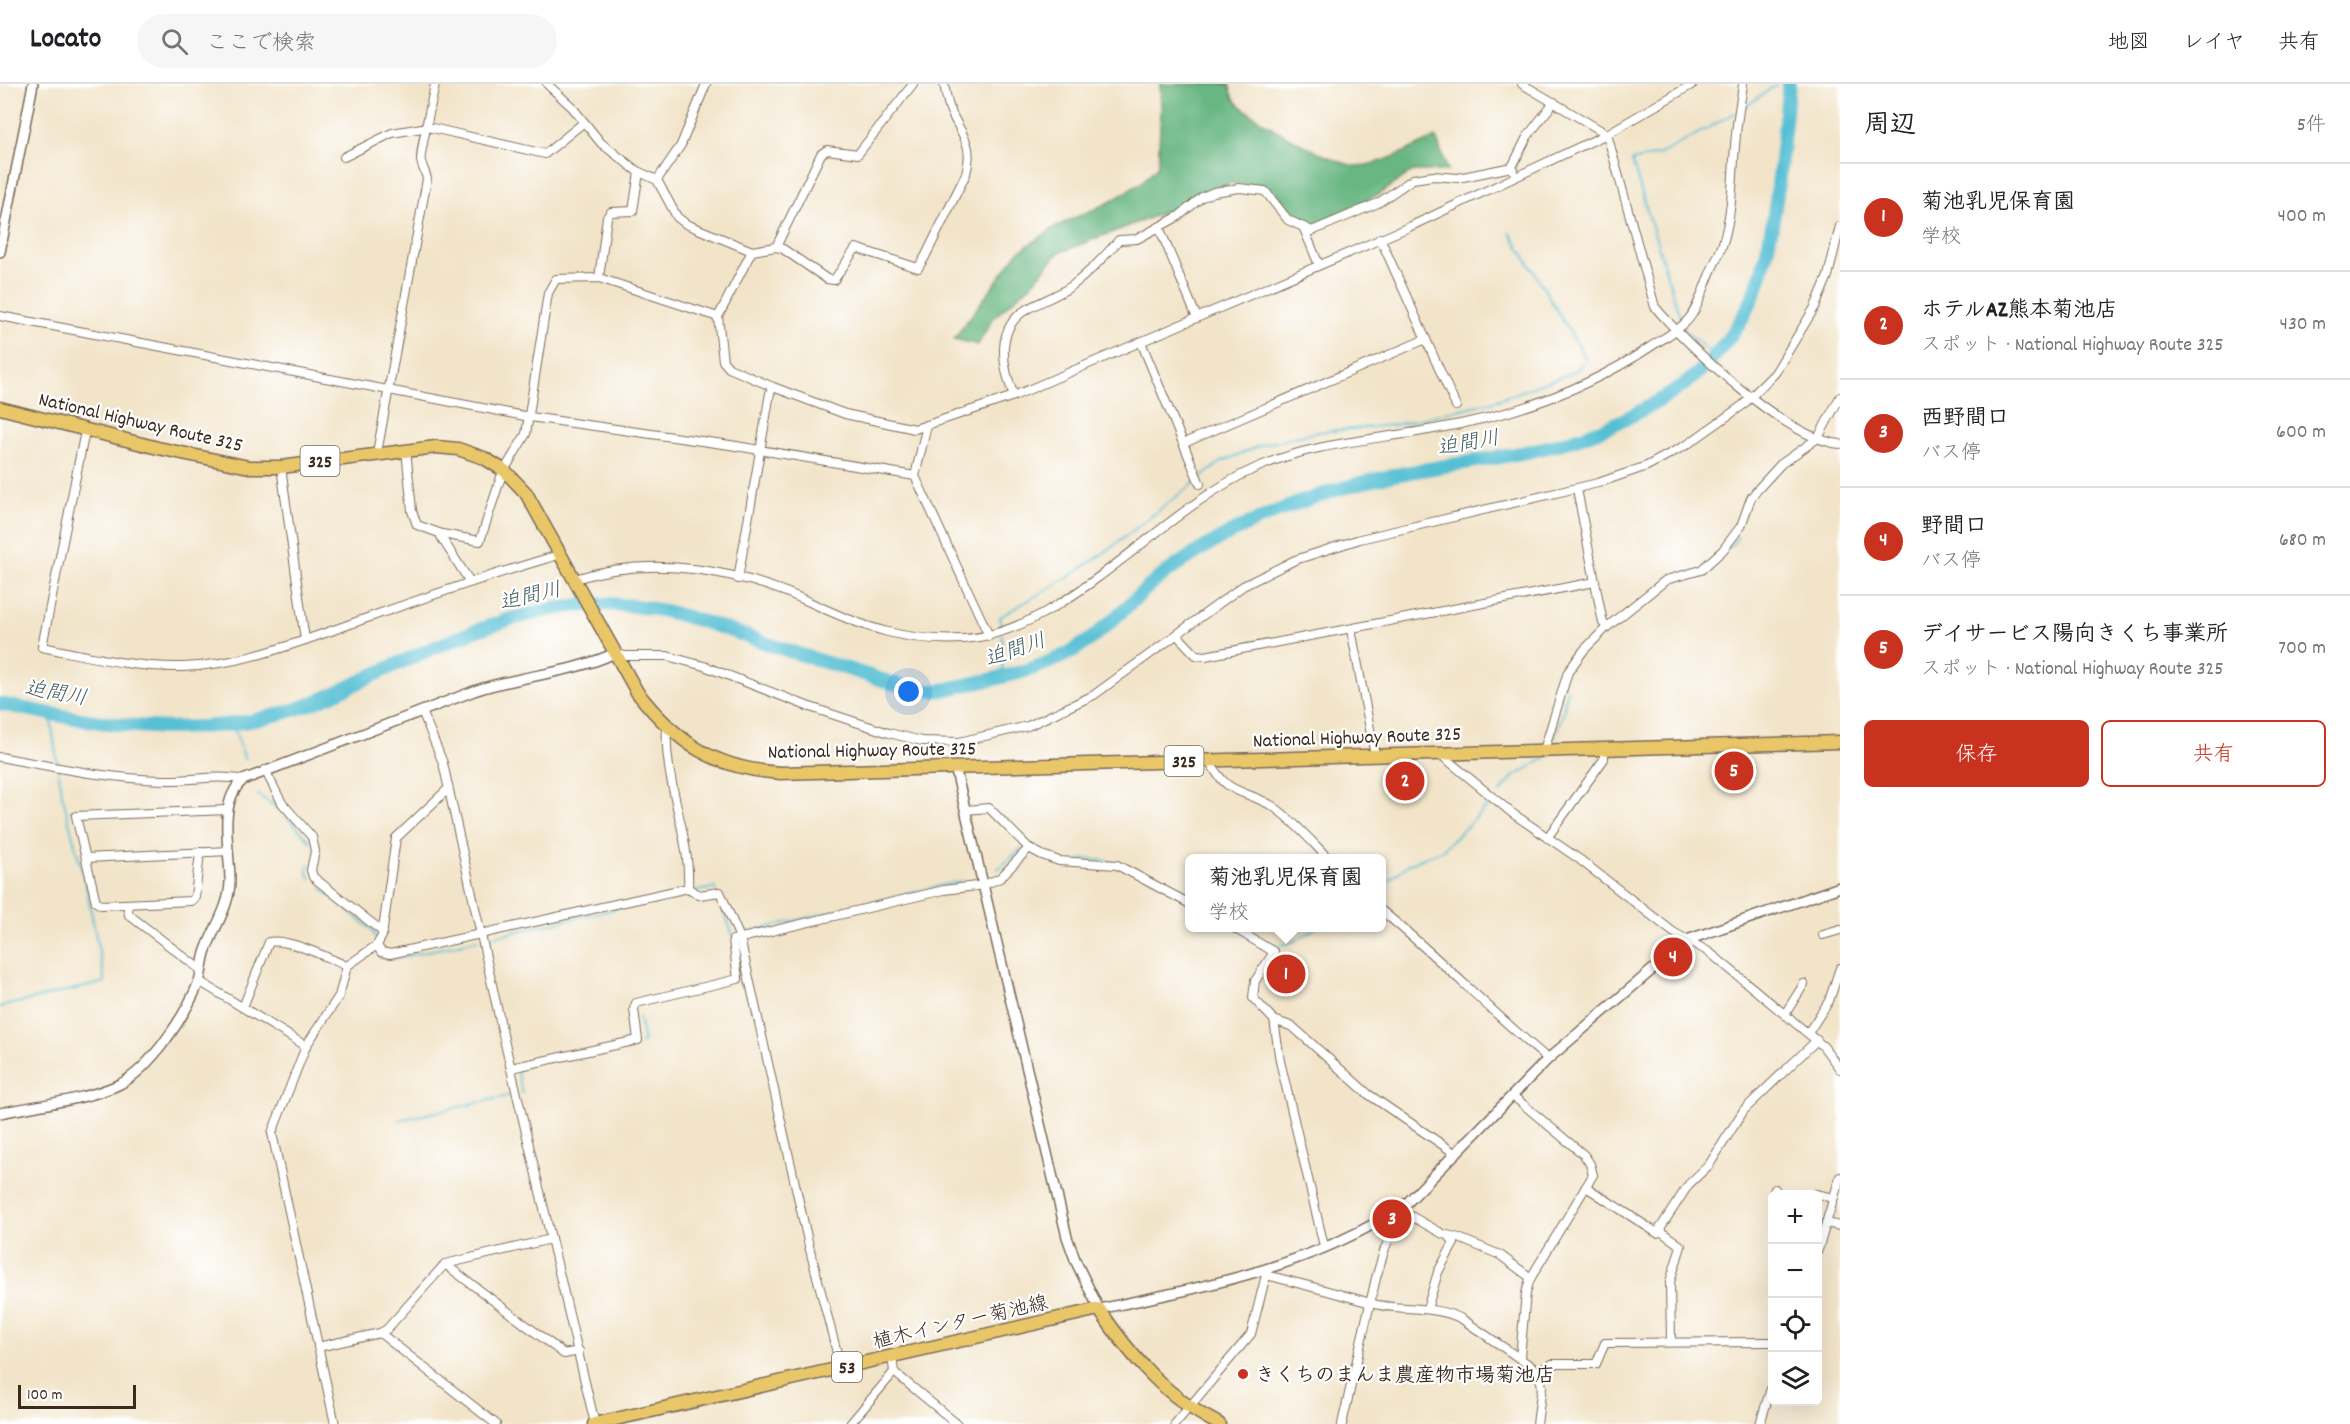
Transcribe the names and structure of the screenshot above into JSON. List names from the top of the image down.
{
  "streets": {
    "main road": [
      "National Highway Route 325",
      "325",
      "植木インター菊池線",
      "53"
    ]
  },
  "water": ["迫間川"],
  "places": ["きくちのまんま農産物市場菊池店"],
  "scale_bar": "100 m",
  "page": {
    "header": "Locato",
    "search": "ここで検索",
    "nav": ["地図", "レイヤ", "共有"],
    "heading": ["周辺", "5件"],
    "list": [
      {
        "mark": "1",
        "name": "菊池乳児保育園",
        "note": "学校",
        "value": "400 m"
      },
      {
        "mark": "2",
        "name": "ホテルAZ熊本菊池店",
        "note": "スポット · National Highway Route 325",
        "value": "430 m"
      },
      {
        "mark": "3",
        "name": "西野間口",
        "note": "バス停",
        "value": "600 m"
      },
      {
        "mark": "4",
        "name": "野間口",
        "note": "バス停",
        "value": "680 m"
      },
      {
        "mark": "5",
        "name": "デイサービス陽向きくち事業所",
        "note": "スポット · National Highway Route 325",
        "value": "700 m"
      }
    ],
    "buttons": ["保存", "共有"],
    "pins": [
      "5",
      "2",
      "4",
      "1",
      "3"
    ],
    "popup": ["菊池乳児保育園", "学校"],
    "map_buttons": ["+", "−"],
    "scale": "100 m"
  }
}
